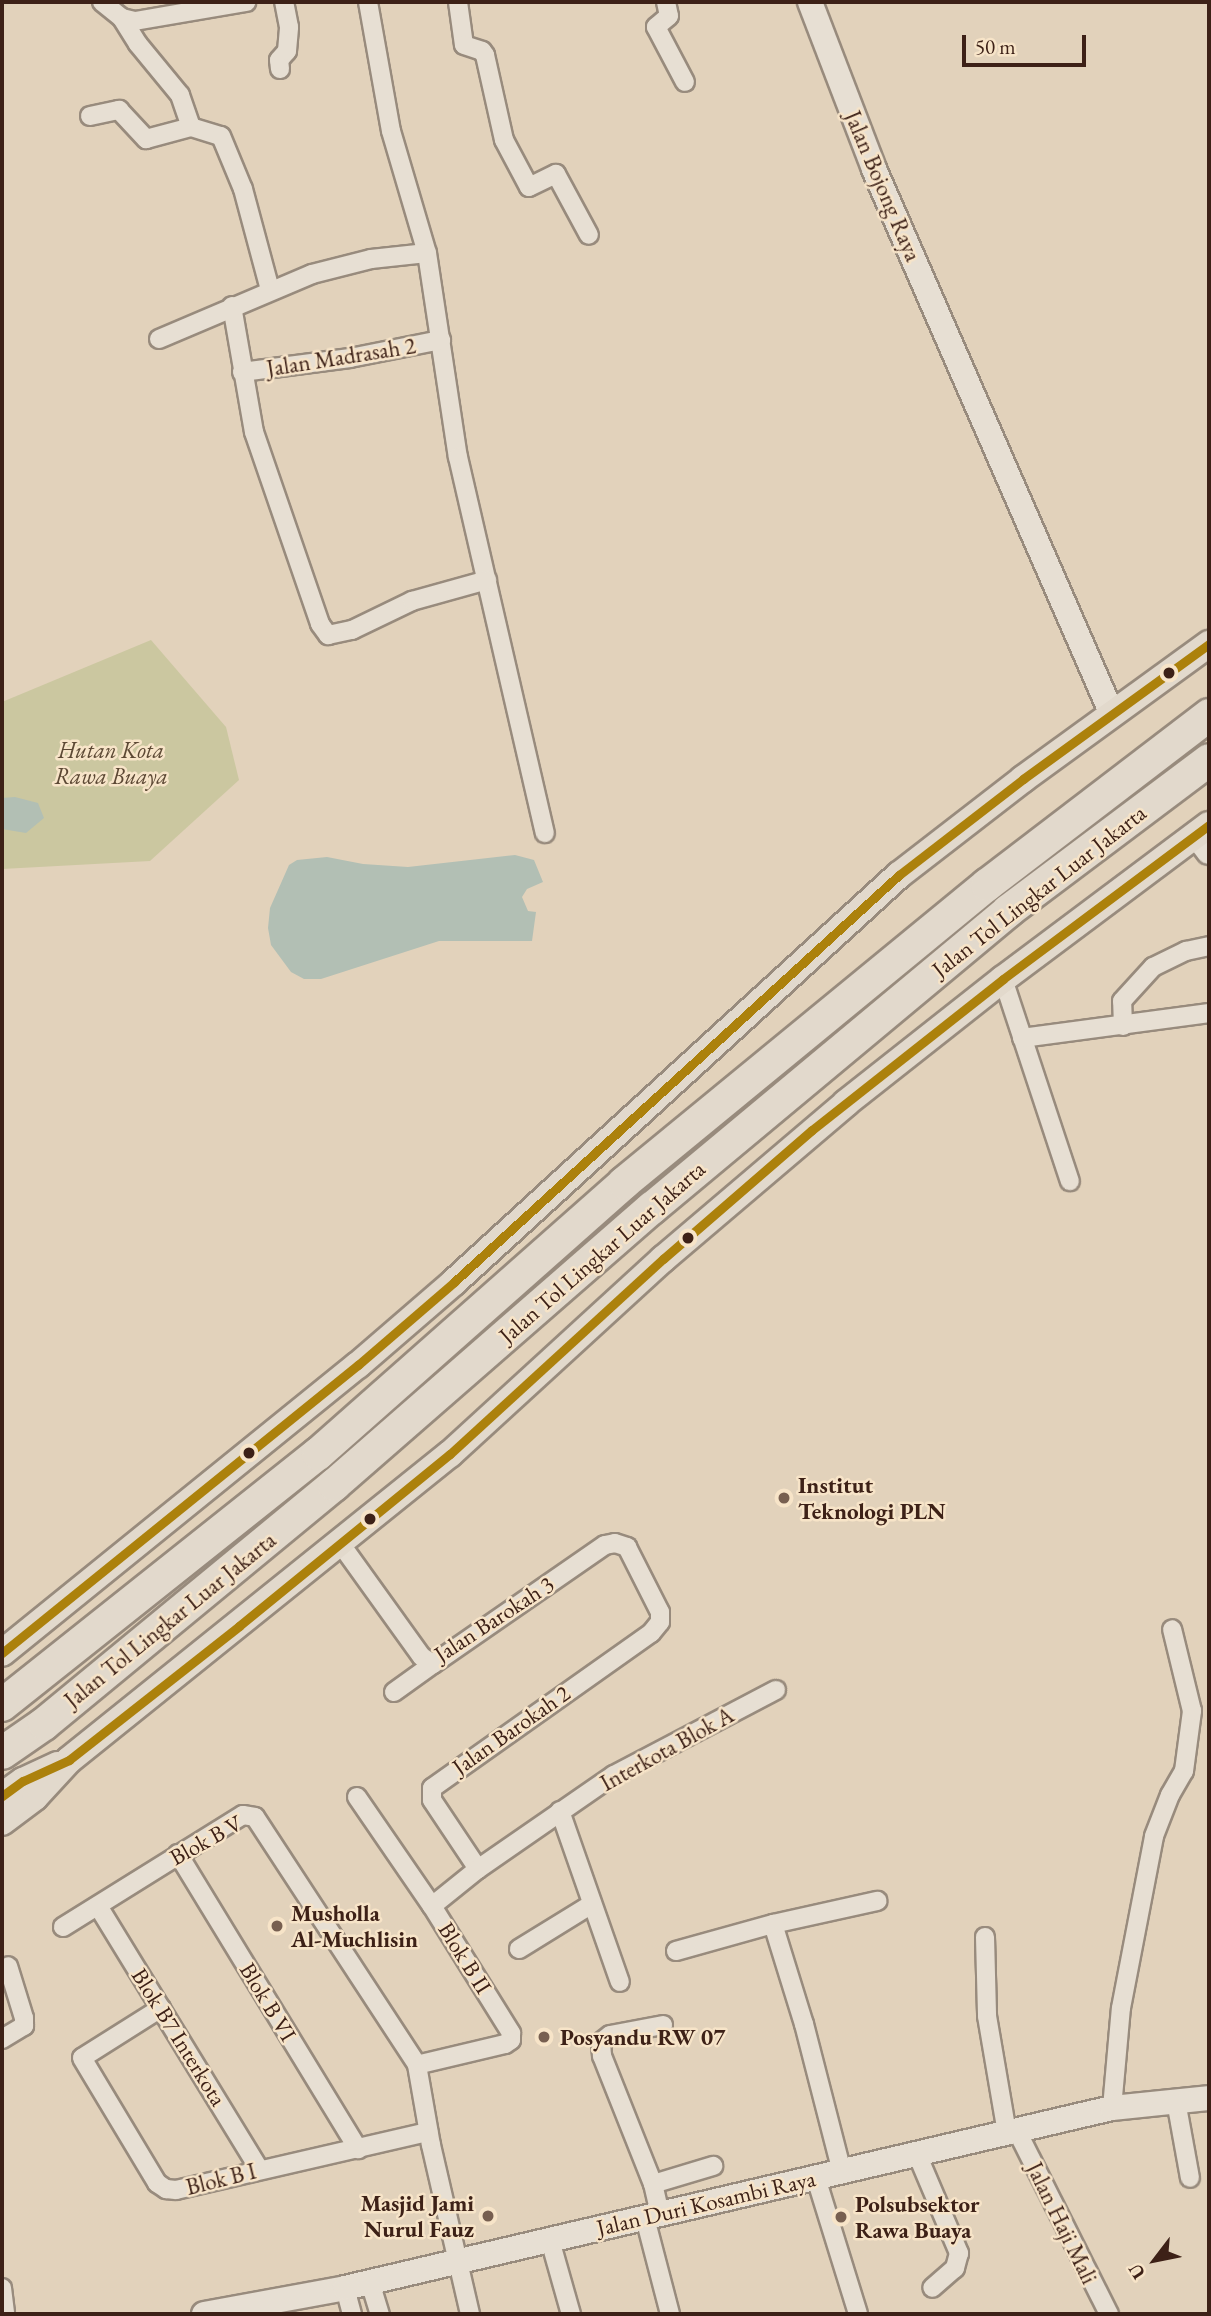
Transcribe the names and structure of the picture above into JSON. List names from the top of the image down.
{
  "streets": {
    "highway": ["Jalan Tol Lingkar Luar Jakarta"],
    "main road": ["Jalan Bojong Raya", "Jalan Duri Kosambi Raya"],
    "street": [
      "Jalan Madrasah 2",
      "Jalan Barokah 3",
      "Jalan Barokah 2",
      "Interkota Blok A",
      "Blok B V",
      "Blok B II",
      "Blok B VI",
      "Blok B7 Interkota",
      "Blok B I",
      "Jalan Haji Mali"
    ]
  },
  "crossings": [
    ["Jalan Barokah 3", "Jalan Barokah 2"],
    ["Jalan Barokah 2", "Interkota Blok A"],
    ["Interkota Blok A", "Blok B II"],
    ["Blok B V", "Blok B II"],
    ["Blok B V", "Blok B VI"],
    ["Blok B V", "Blok B7 Interkota"],
    ["Blok B V", "Blok B I"],
    ["Blok B V", "Jalan Duri Kosambi Raya"],
    ["Blok B VI", "Blok B I"],
    ["Blok B7 Interkota", "Blok B I"],
    ["Jalan Duri Kosambi Raya", "Jalan Haji Mali"]
  ],
  "parks": ["Hutan Kota Rawa Buaya"],
  "places": [
    "Institut Teknologi PLN",
    "Musholla Al-Muchlisin",
    "Posyandu RW 07",
    "Masjid Jami Nurul Fauz",
    "Polsubsektor Rawa Buaya"
  ],
  "scale_bar": "50 m",
  "north": "bottom left"
}
